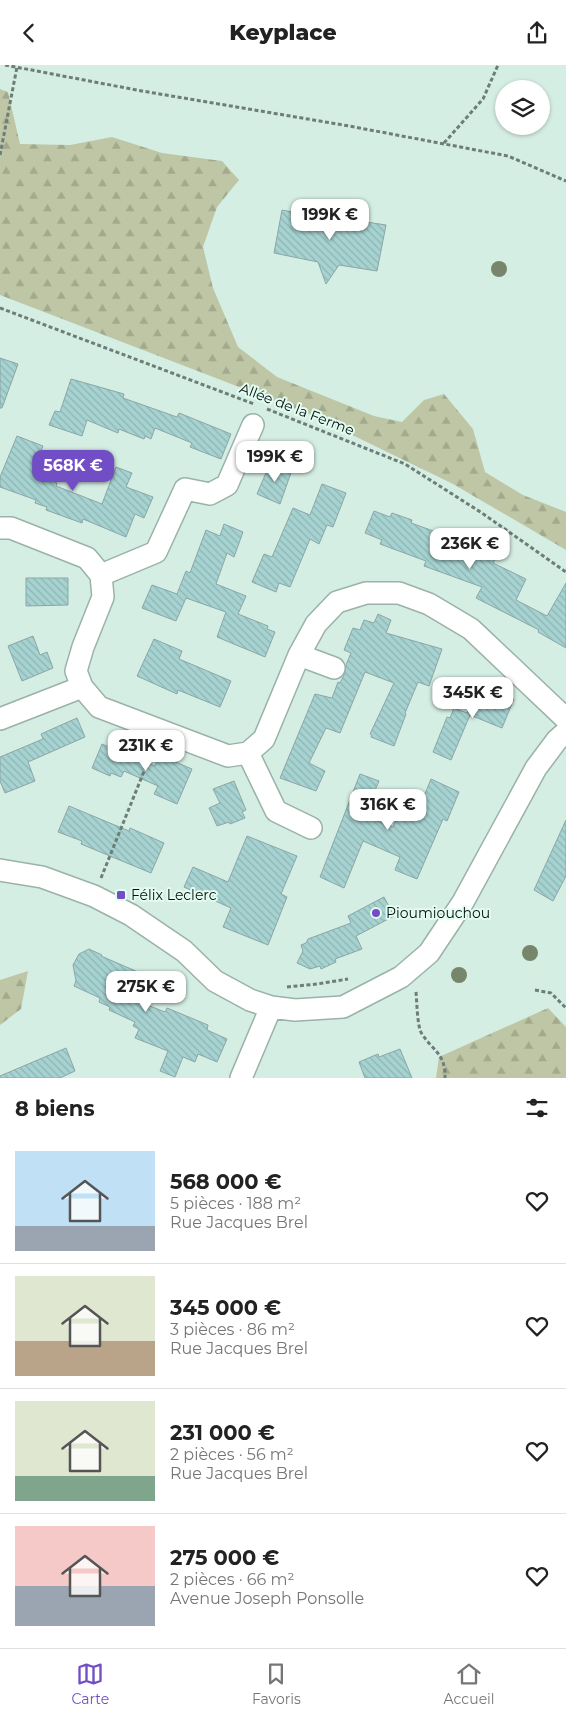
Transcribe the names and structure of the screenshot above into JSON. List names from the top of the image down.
{
  "streets": {
    "path": ["Allée de la Ferme"]
  },
  "places": {
    "transit": ["Félix Leclerc"],
    "other": ["Pioumiouchou"]
  },
  "page": {
    "header": "Keyplace",
    "price": [
      "199K €",
      "199K €",
      "568K €",
      "236K €",
      "345K €",
      "231K €",
      "316K €",
      "275K €"
    ],
    "heading": "8 biens",
    "list": [
      {
        "name": "568 000 €",
        "note": "5 pièces · 188 m² · Rue Jacques Brel"
      },
      {
        "name": "345 000 €",
        "note": "3 pièces · 86 m² · Rue Jacques Brel"
      },
      {
        "name": "231 000 €",
        "note": "2 pièces · 56 m² · Rue Jacques Brel"
      },
      {
        "name": "275 000 €",
        "note": "2 pièces · 66 m² · Avenue Joseph Ponsolle"
      }
    ],
    "tabs": ["Carte", "Favoris", "Accueil"]
  }
}
